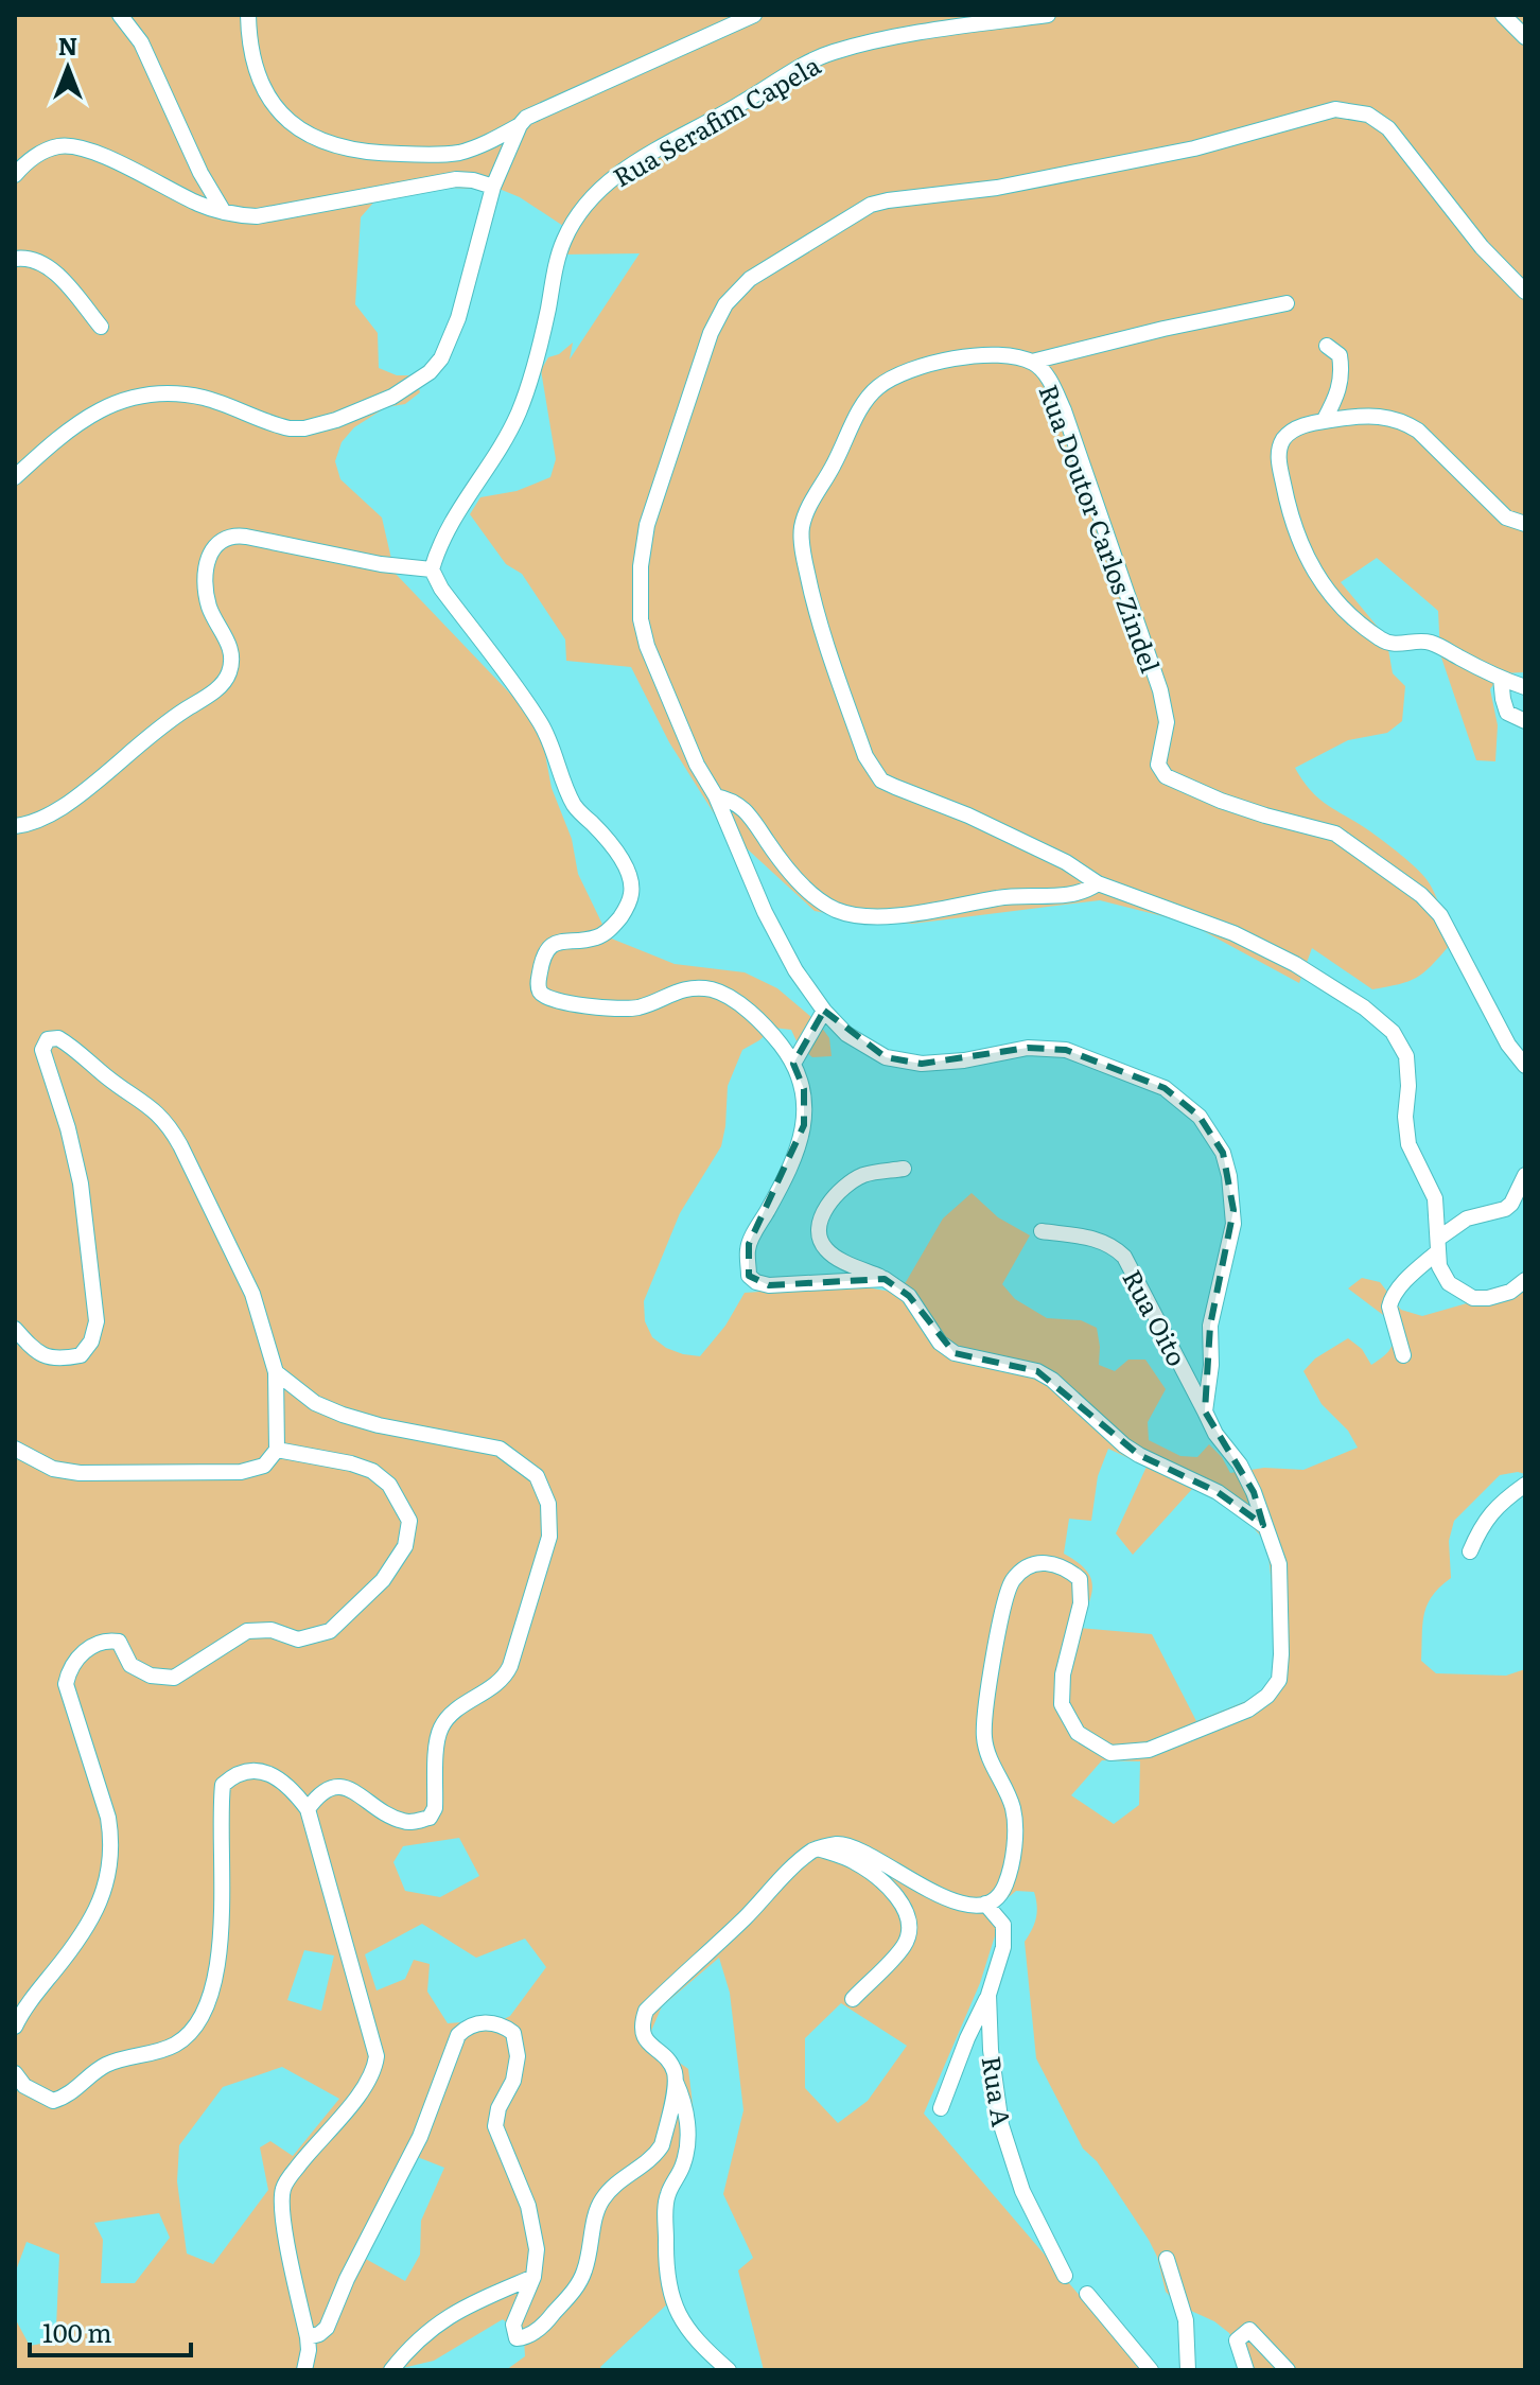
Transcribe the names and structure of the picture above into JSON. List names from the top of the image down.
{
  "streets": {
    "street": [
      "Rua Serafim Capela",
      "Rua Doutor Carlos Zindel",
      "Rua Oito",
      "Rua A"
    ]
  },
  "crossings": [
    ["Rua Oito", "Rua A"]
  ],
  "scale_bar": "100 m",
  "north": "top"
}
